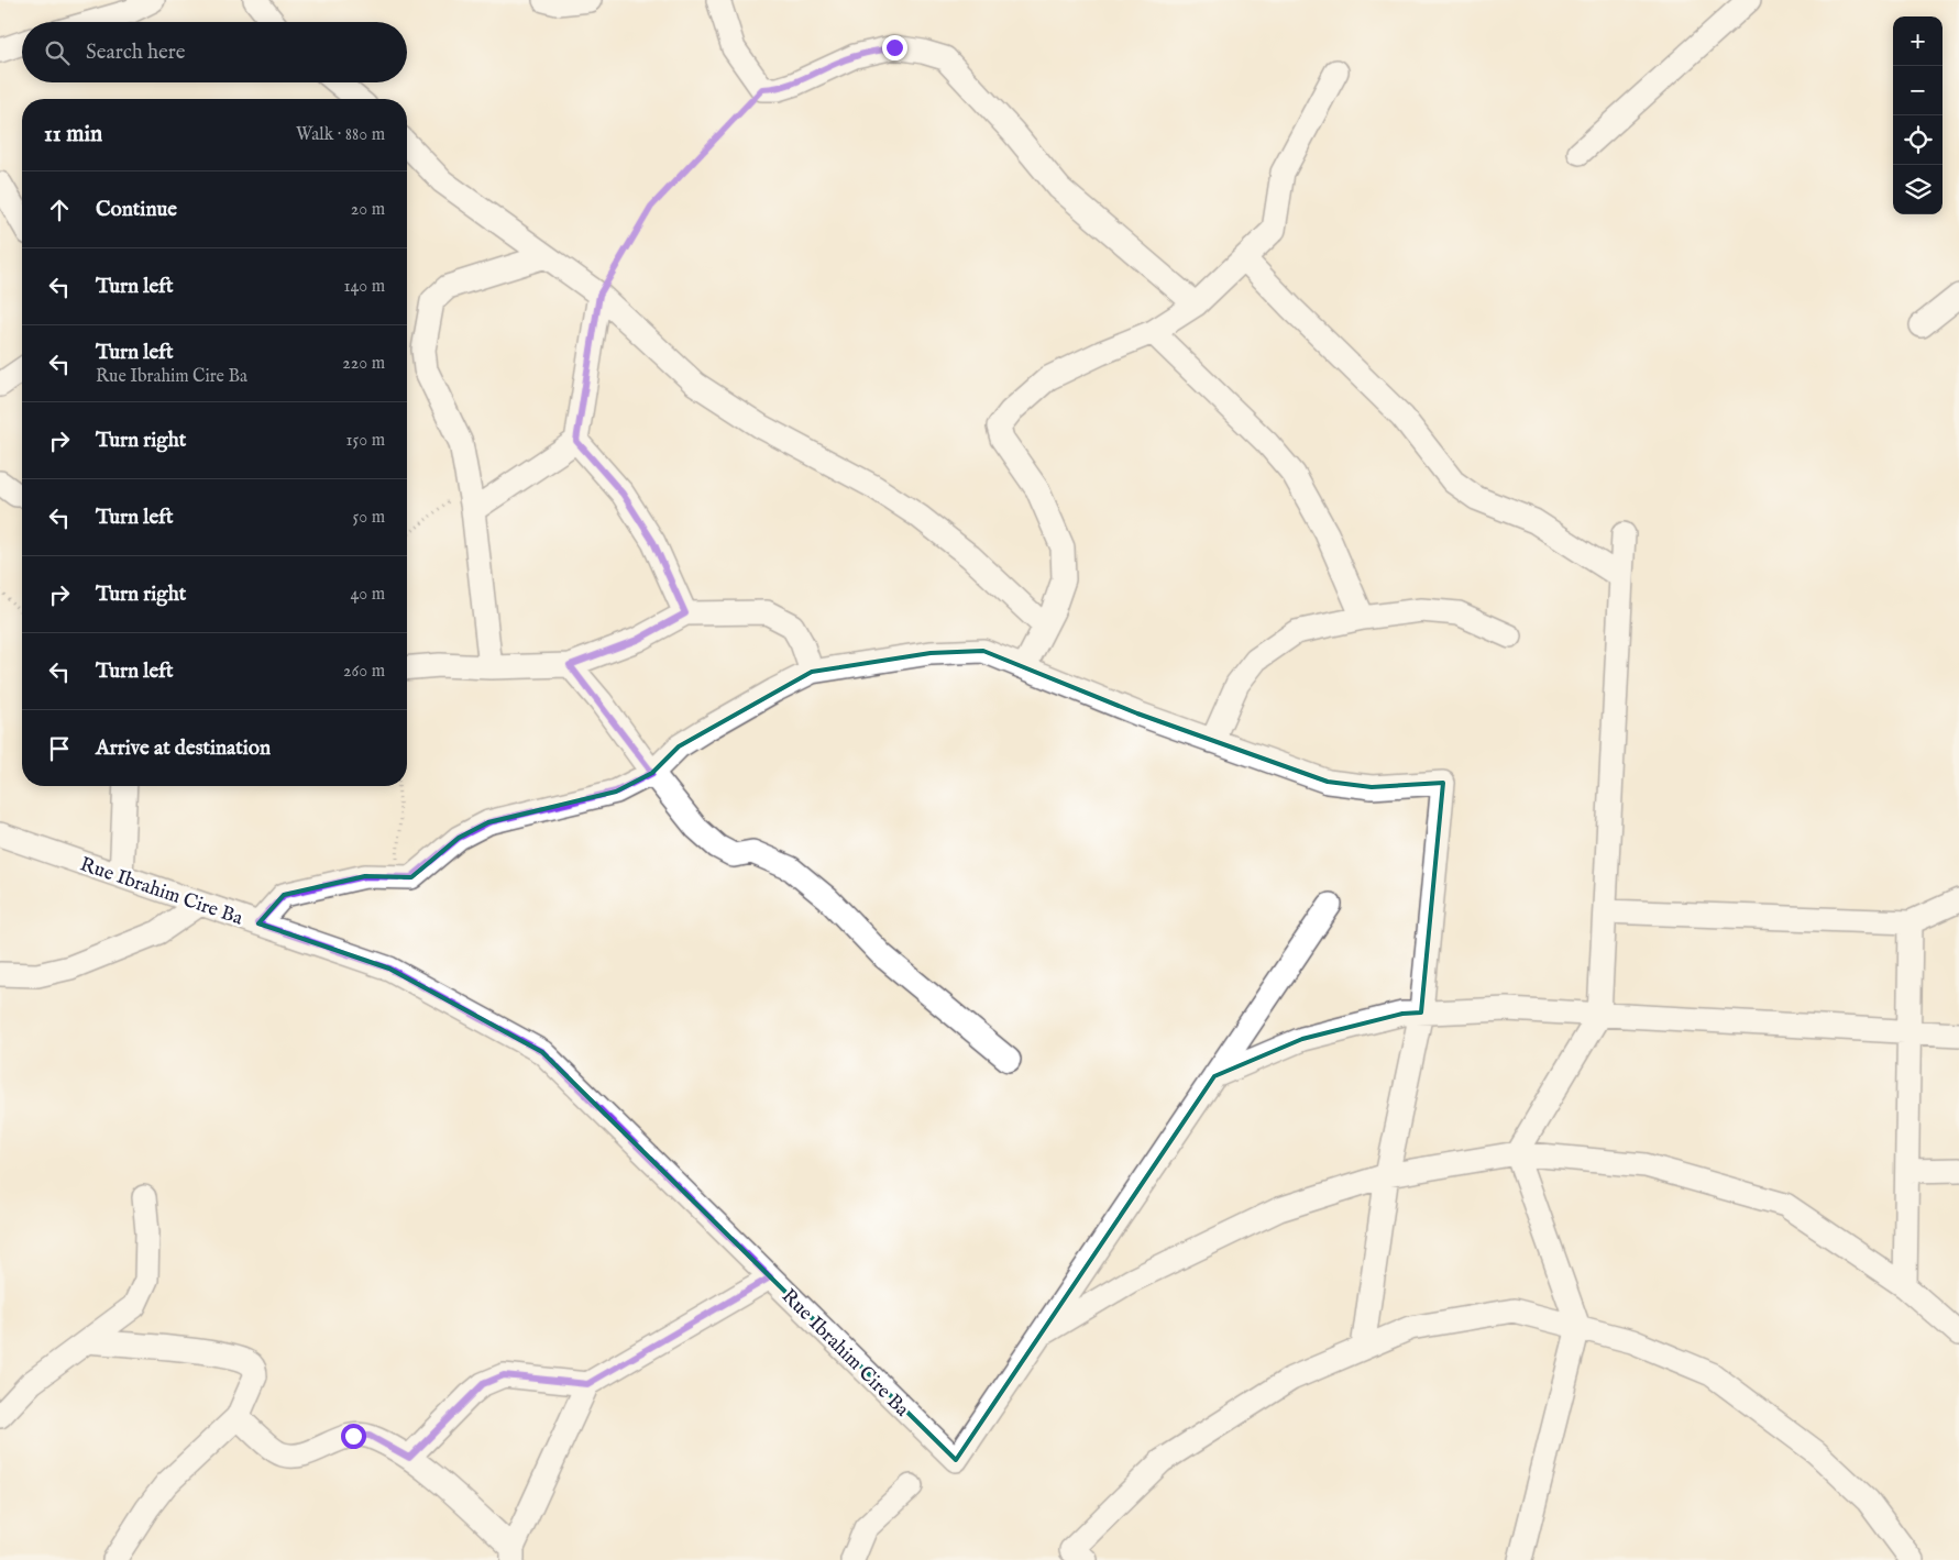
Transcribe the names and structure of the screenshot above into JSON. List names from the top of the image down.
{
  "streets": {
    "street": ["Rue Ibrahim Cire Ba"]
  },
  "page": {
    "map_buttons": ["+", "−"],
    "search": "Search here",
    "heading": ["11 min", "Walk · 880 m"],
    "list": [
      ["Continue", "20 m"],
      ["Turn left", "140 m"],
      ["Turn left", "Rue Ibrahim Cire Ba", "220 m"],
      ["Turn right", "150 m"],
      ["Turn left", "50 m"],
      ["Turn right", "40 m"],
      ["Turn left", "260 m"],
      "Arrive at destination"
    ]
  }
}
